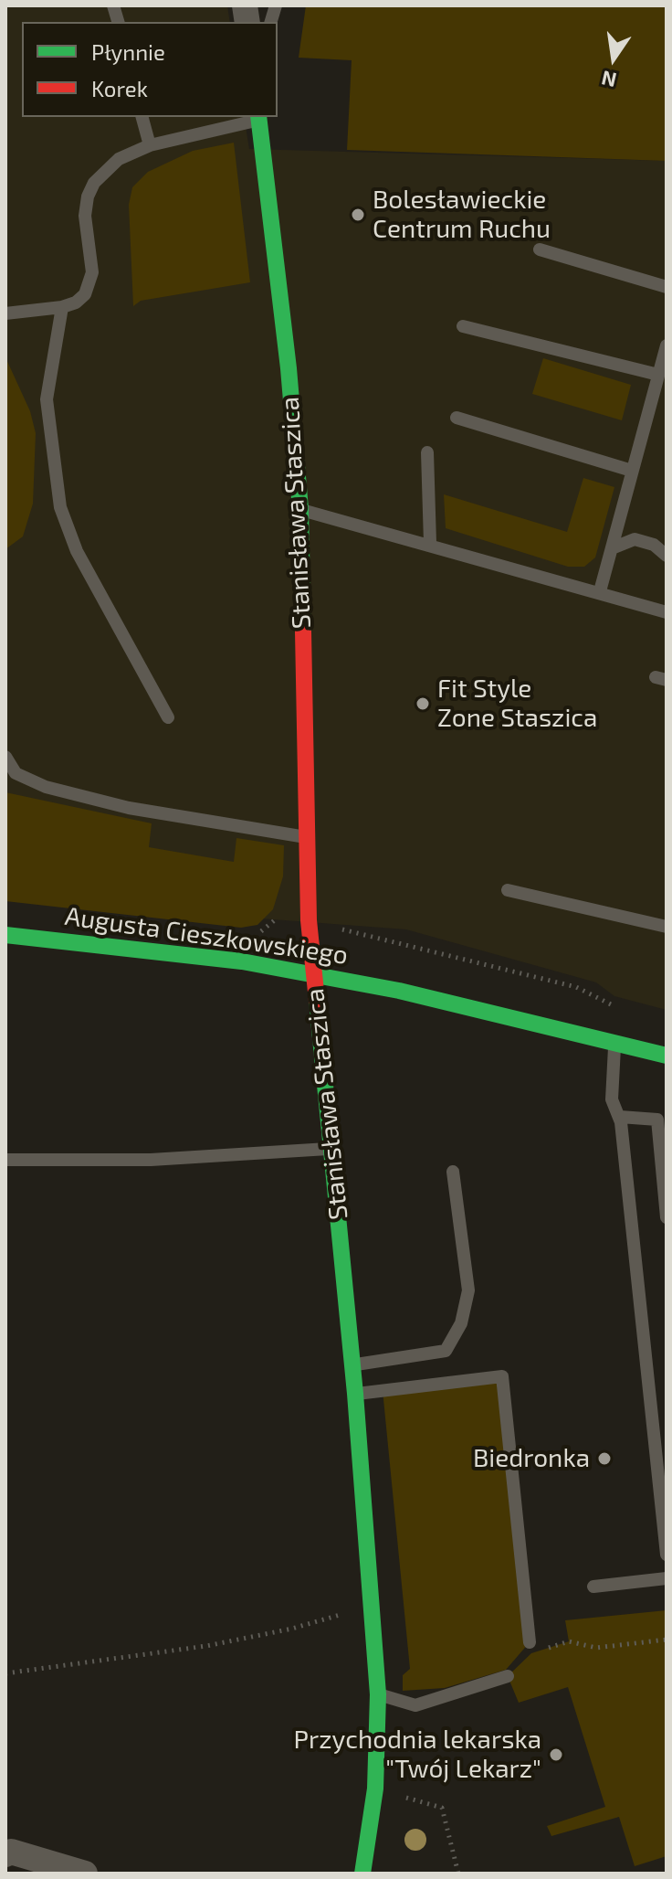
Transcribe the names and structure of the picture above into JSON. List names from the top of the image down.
{
  "streets": {
    "street": ["Stanisława Staszica", "Augusta Cieszkowskiego"]
  },
  "crossings": [
    ["Stanisława Staszica", "Augusta Cieszkowskiego"]
  ],
  "places": [
    "Bolesławieckie Centrum Ruchu",
    "Fit Style Zone Staszica",
    "Biedronka",
    "Przychodnia lekarska \"Twój Lekarz\""
  ],
  "legend": ["Płynnie", "Korek"],
  "north": "bottom"
}
